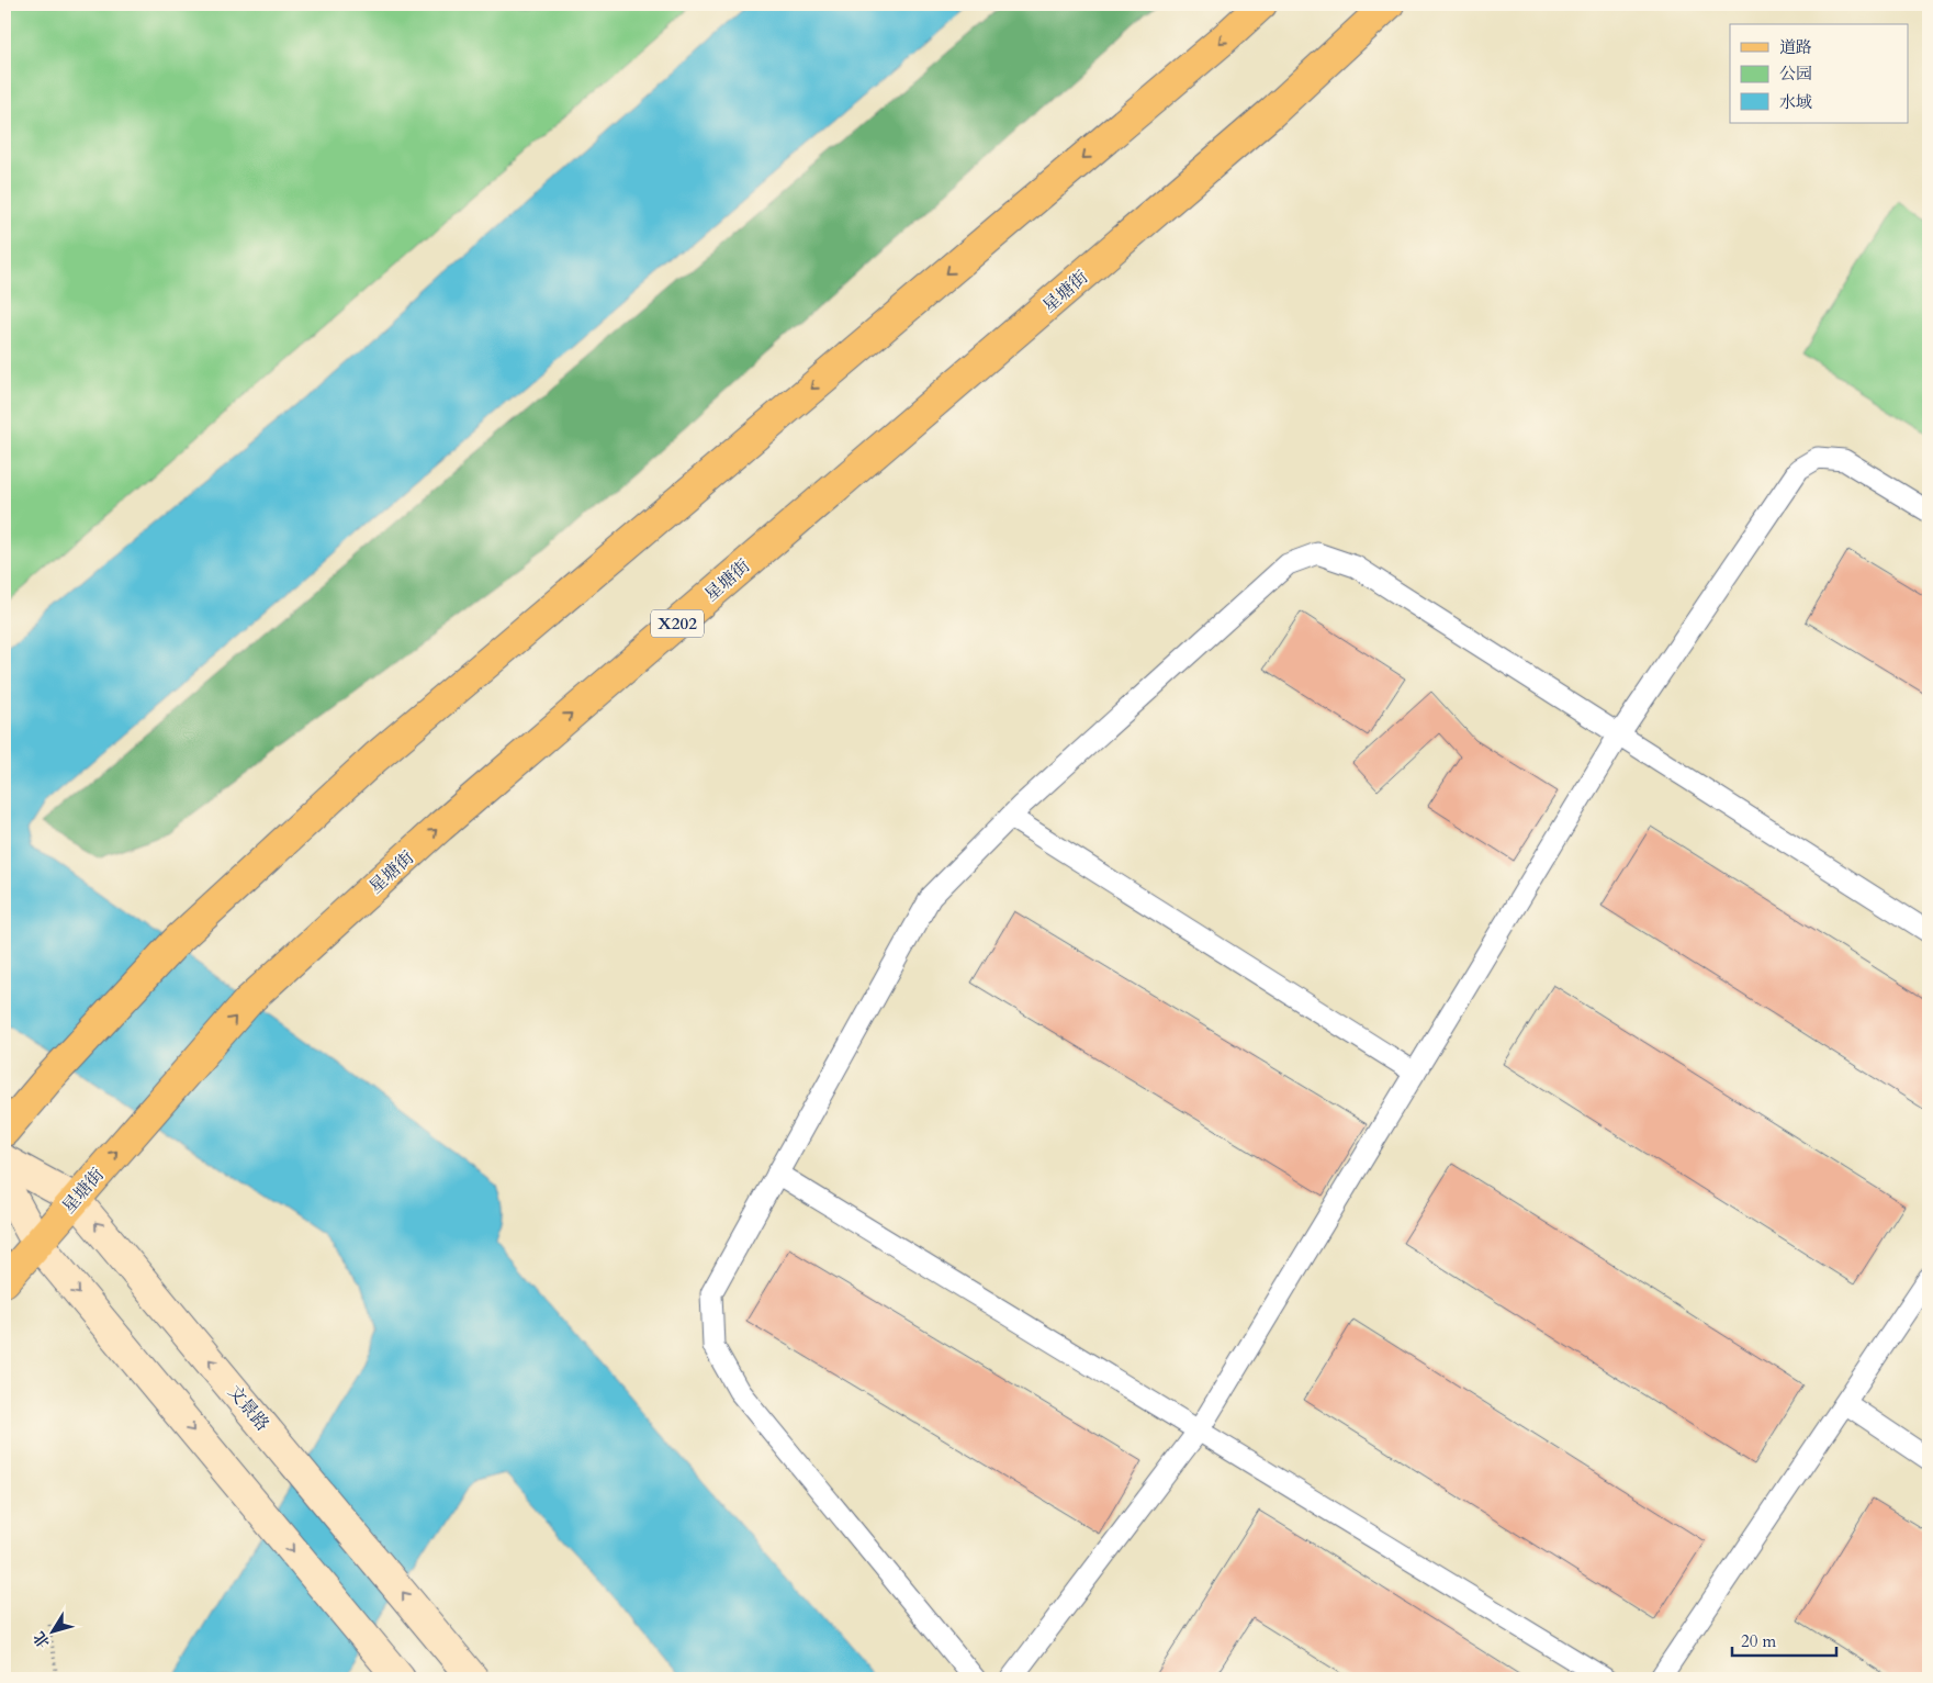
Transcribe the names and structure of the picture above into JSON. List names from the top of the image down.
{
  "streets": {
    "main road": ["星塘街", "X202", "文景路"]
  },
  "crossings": [
    ["星塘街", "文景路"]
  ],
  "legend": ["道路", "公园", "水域"],
  "scale_bar": "20 m",
  "north": "bottom left"
}
